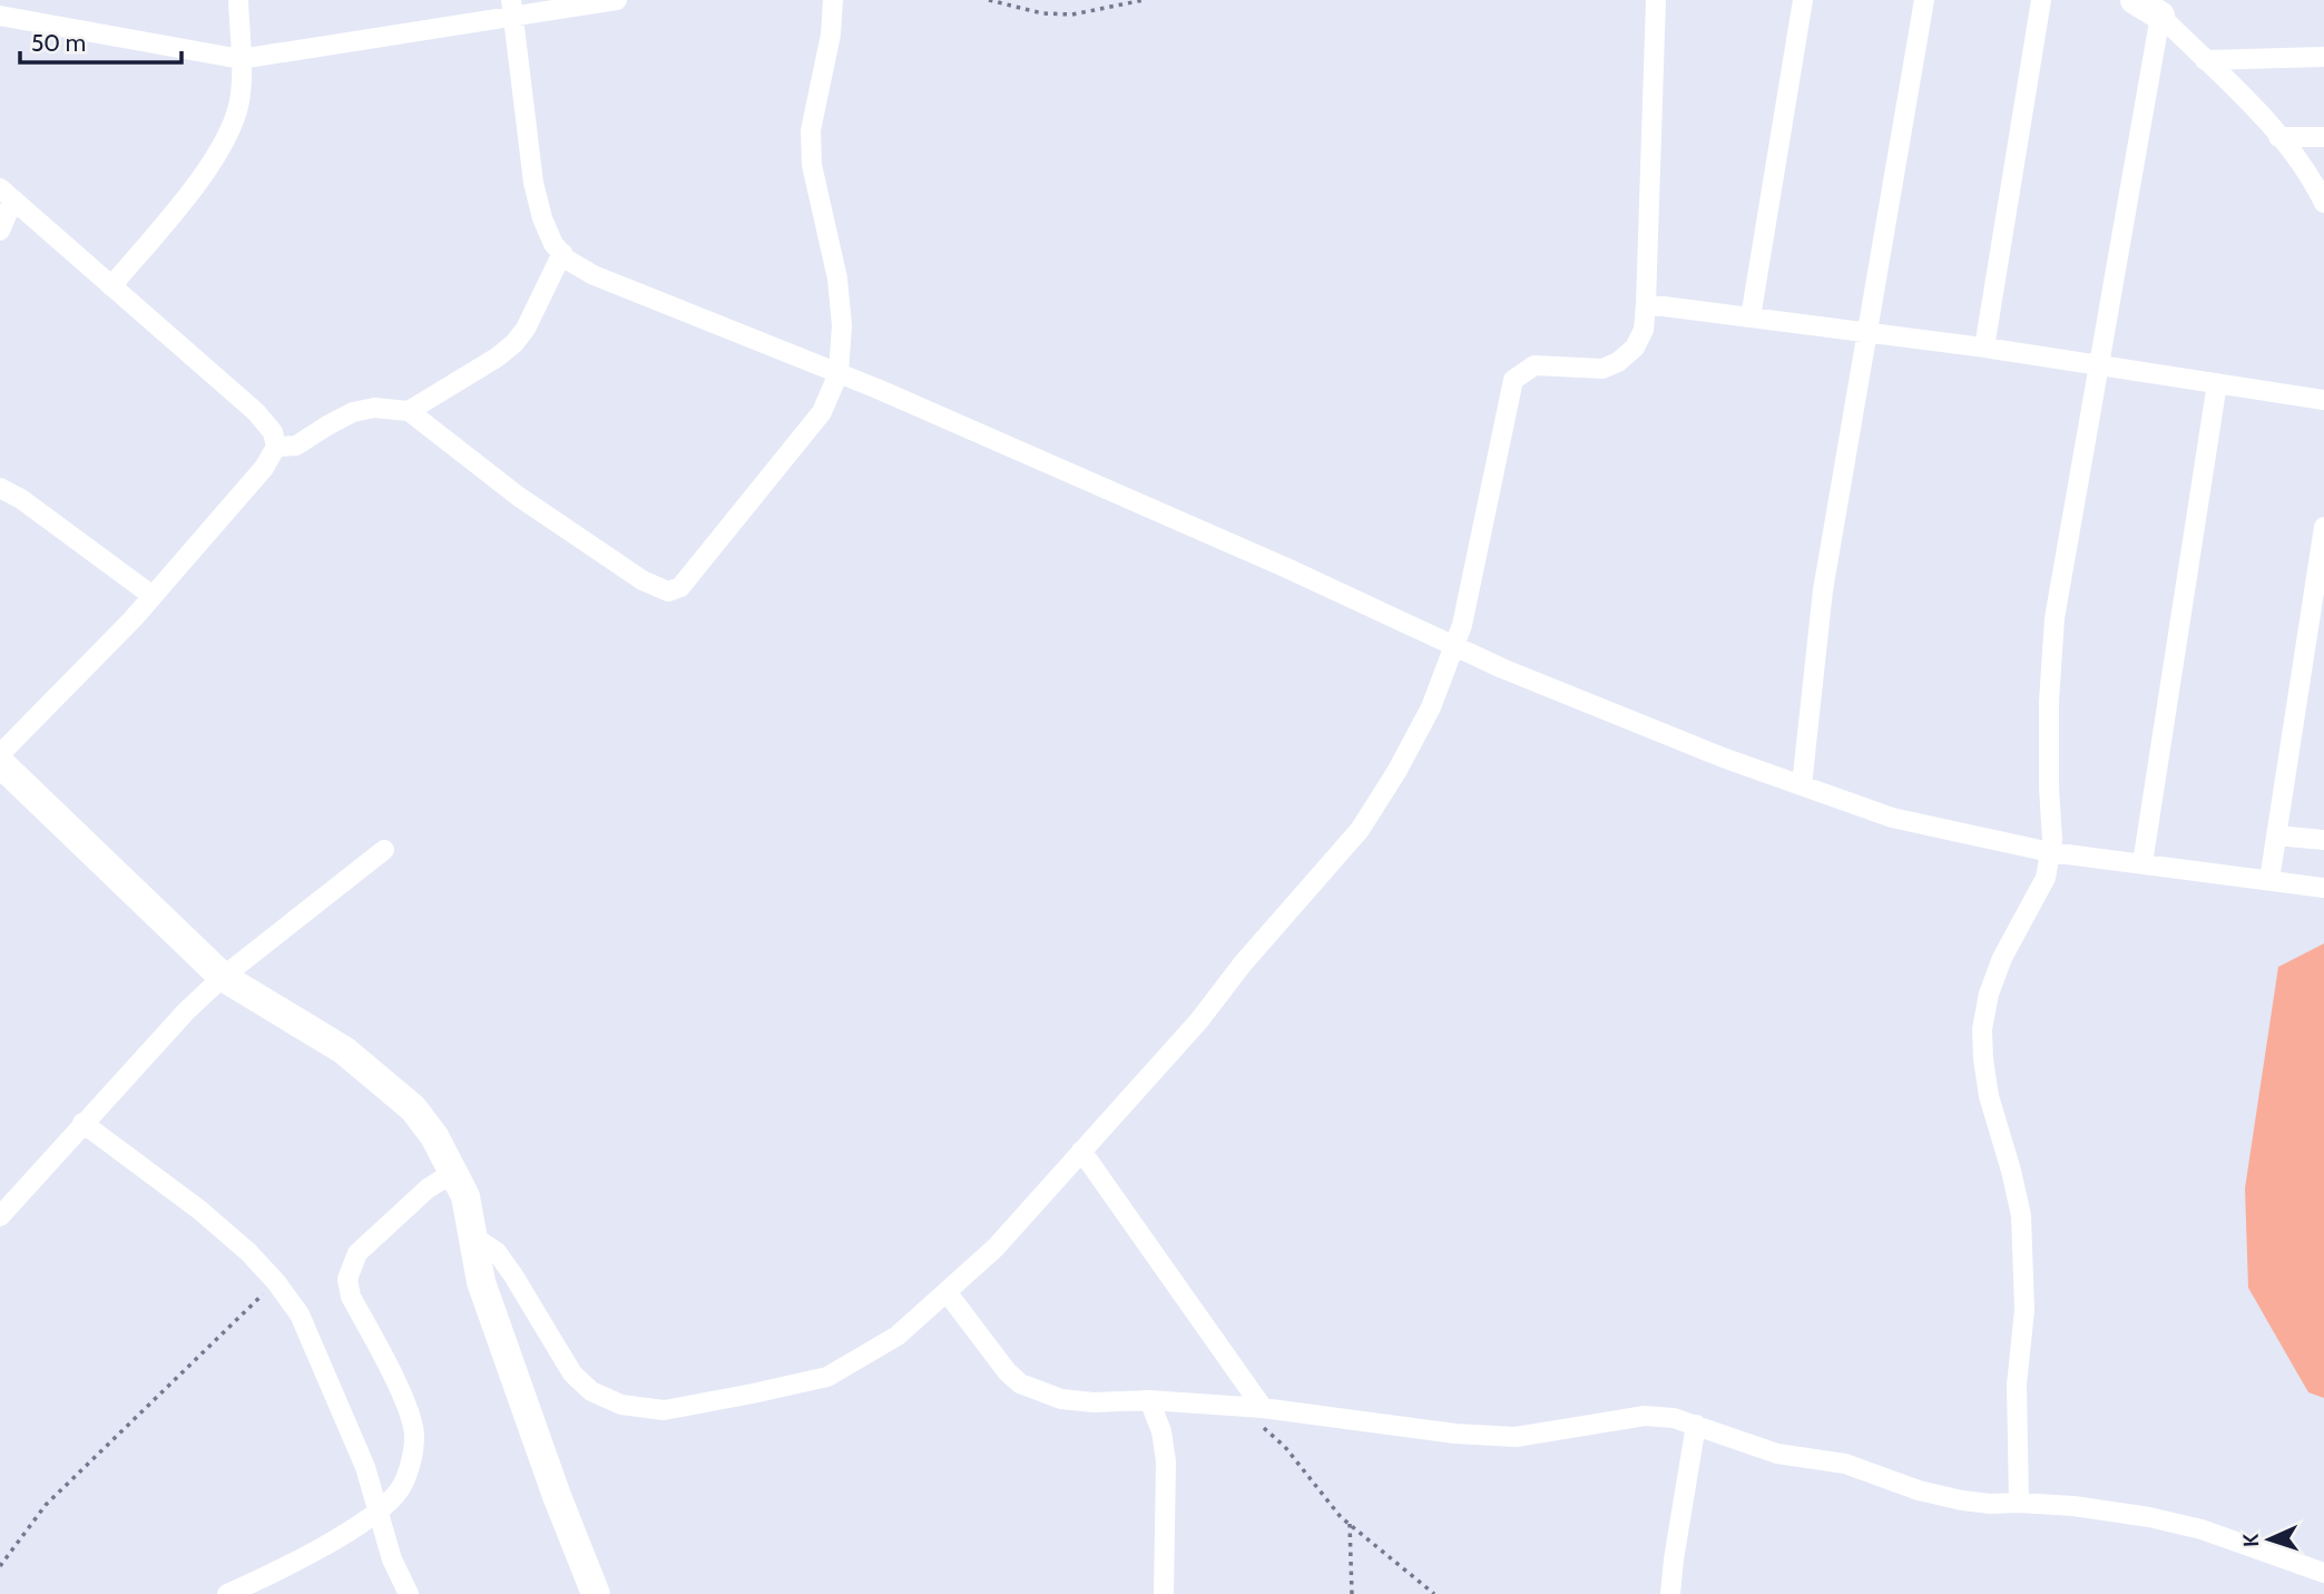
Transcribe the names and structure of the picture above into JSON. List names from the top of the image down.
{
  "scale_bar": "50 m",
  "north": "left"
}
